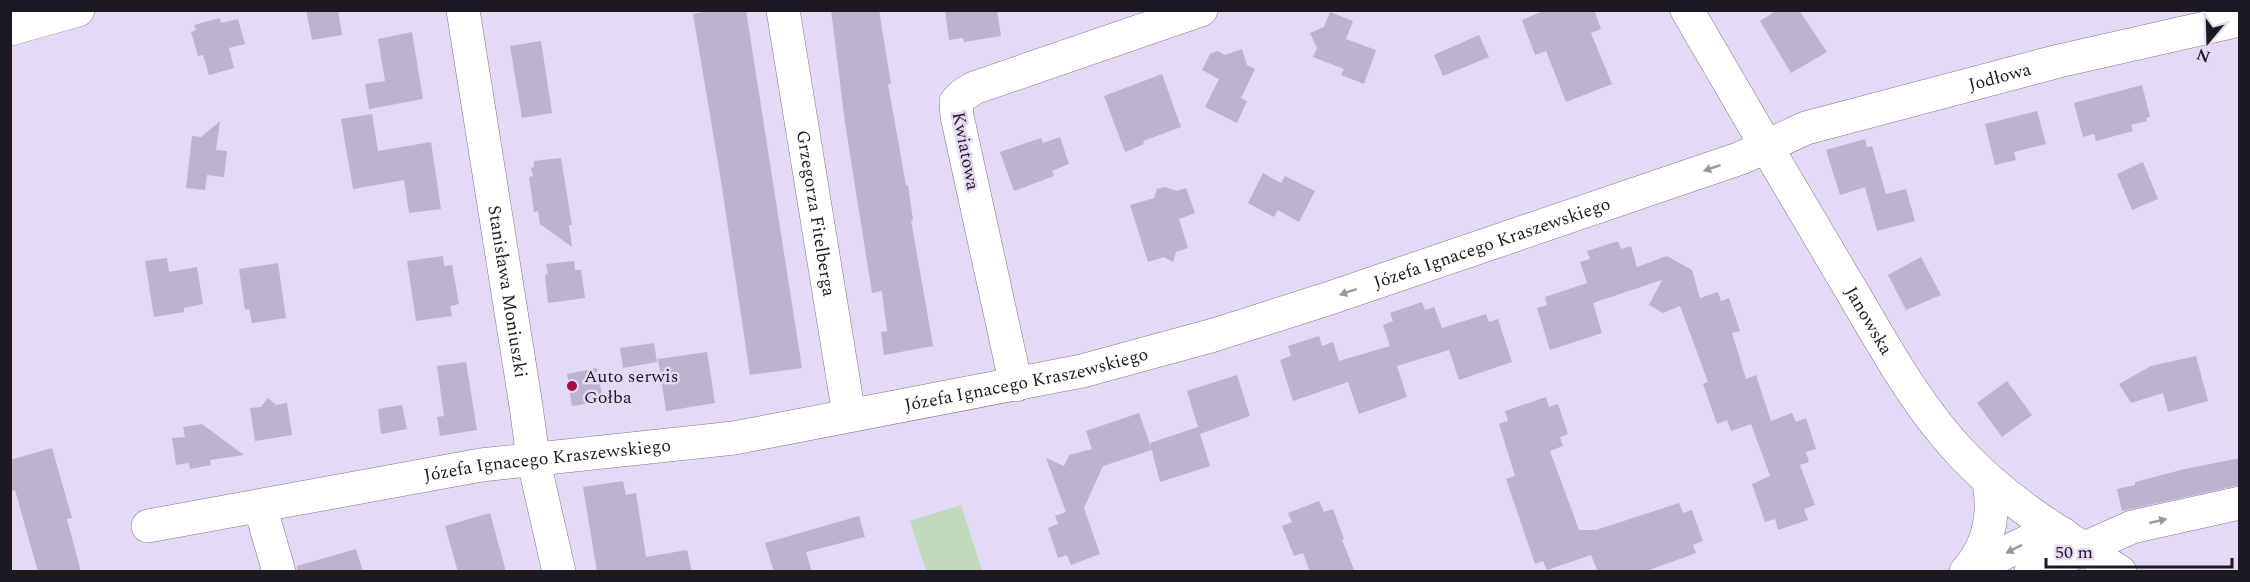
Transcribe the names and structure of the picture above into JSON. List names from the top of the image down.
{
  "streets": {
    "street": [
      "Jodłowa",
      "Kwiatowa",
      "Grzegorza Fitelberga",
      "Józefa Ignacego Kraszewskiego",
      "Stanisława Moniuszki",
      "Janowska"
    ]
  },
  "crossings": [
    ["Jodłowa", "Józefa Ignacego Kraszewskiego"],
    ["Jodłowa", "Janowska"],
    ["Kwiatowa", "Józefa Ignacego Kraszewskiego"],
    ["Grzegorza Fitelberga", "Józefa Ignacego Kraszewskiego"],
    ["Józefa Ignacego Kraszewskiego", "Stanisława Moniuszki"],
    ["Józefa Ignacego Kraszewskiego", "Janowska"]
  ],
  "one_way": ["Józefa Ignacego Kraszewskiego"],
  "places": ["Auto serwis Gołba"],
  "scale_bar": "50 m",
  "north": "bottom"
}
